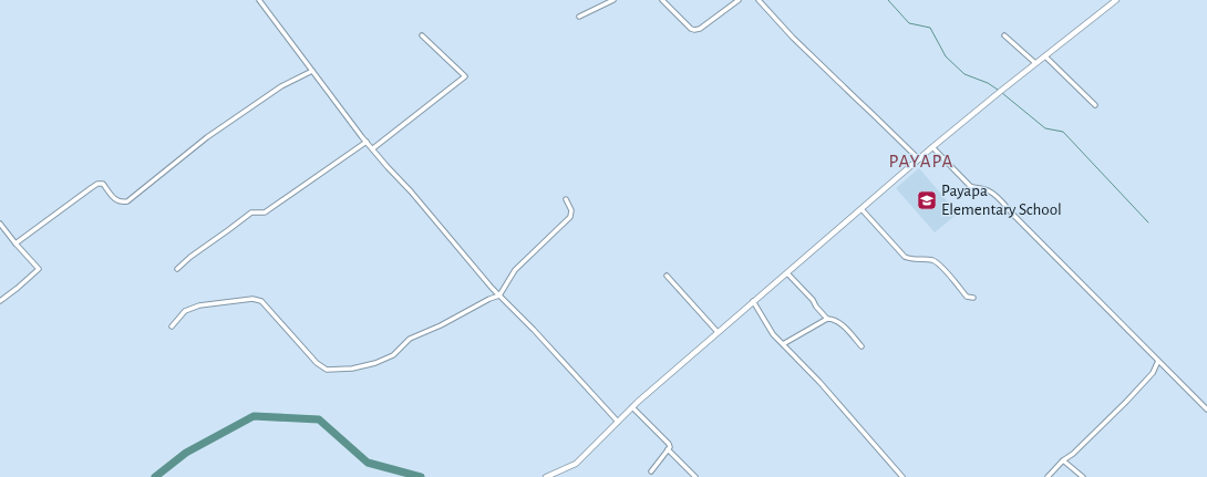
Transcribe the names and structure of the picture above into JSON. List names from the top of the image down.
{
  "districts": ["PAYAPA"],
  "places": {
    "school or university": ["Payapa Elementary School"]
  }
}
